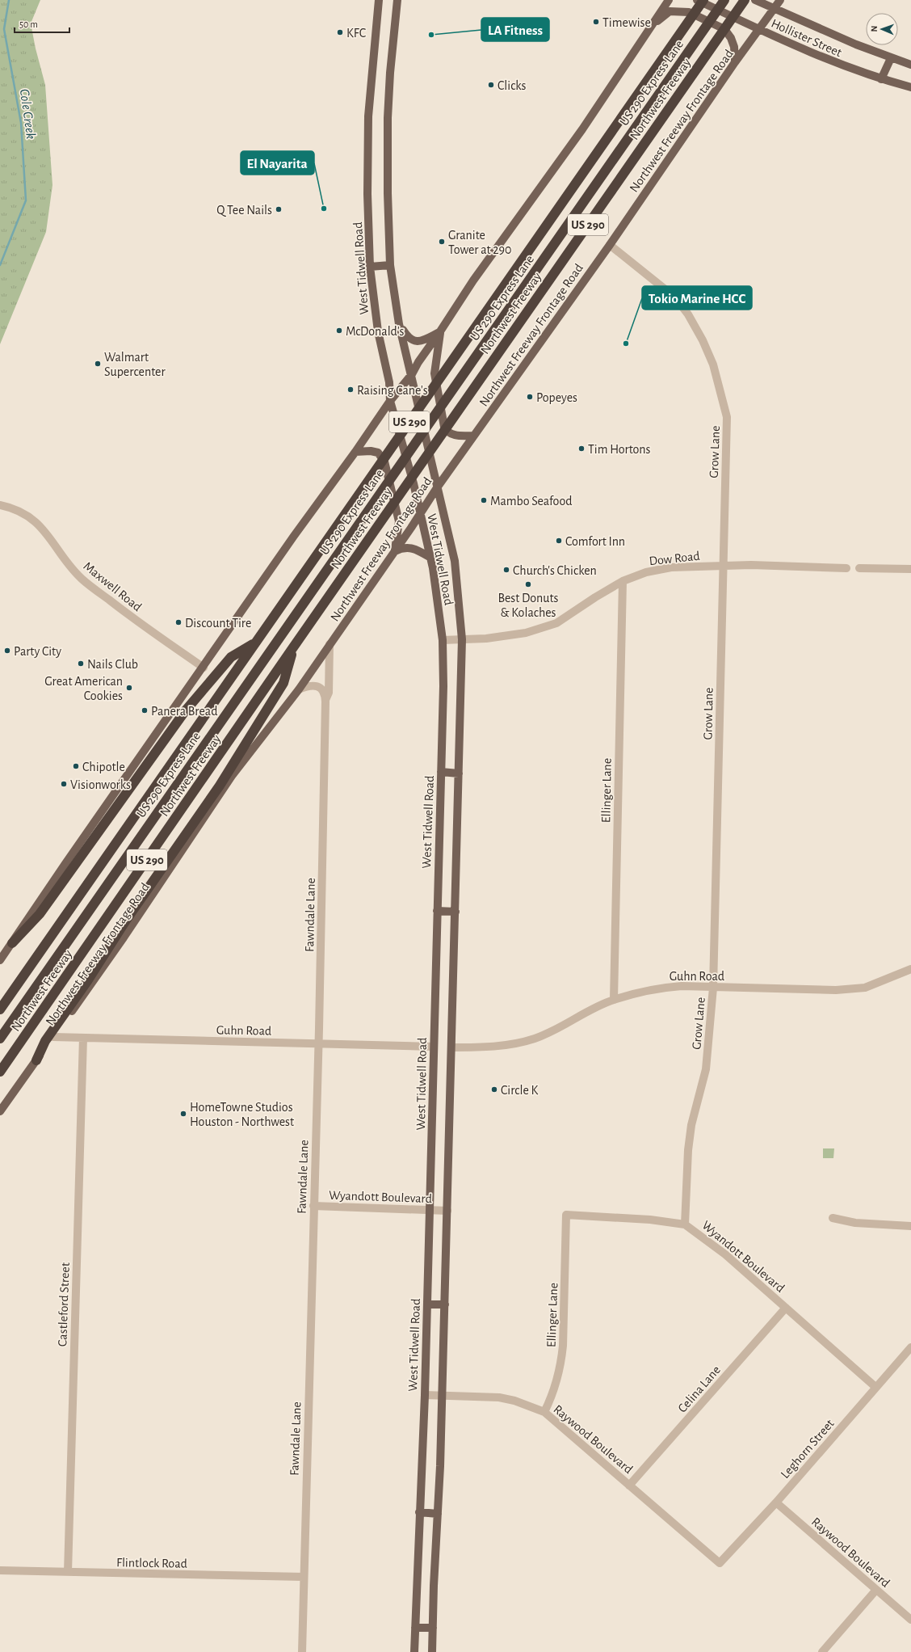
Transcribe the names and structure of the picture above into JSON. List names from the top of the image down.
{
  "streets": {
    "highway": ["US 290 Express Lane", "Northwest Freeway", "US 290"],
    "main road": ["Hollister Street", "Northwest Freeway Frontage Road", "West Tidwell Road"],
    "street": [
      "Grow Lane",
      "Dow Road",
      "Maxwell Road",
      "Ellinger Lane",
      "Fawndale Lane",
      "Guhn Road",
      "Wyandott Boulevard",
      "Castleford Street",
      "Celina Lane",
      "Raywood Boulevard",
      "Leghorn Street",
      "Flintlock Road"
    ]
  },
  "crossings": [
    ["Hollister Street", "Northwest Freeway Frontage Road"],
    ["Northwest Freeway Frontage Road", "West Tidwell Road"],
    ["Northwest Freeway Frontage Road", "Grow Lane"],
    ["Northwest Freeway Frontage Road", "Fawndale Lane"],
    ["Northwest Freeway Frontage Road", "Guhn Road"],
    ["West Tidwell Road", "Dow Road"],
    ["West Tidwell Road", "Guhn Road"],
    ["West Tidwell Road", "Wyandott Boulevard"],
    ["West Tidwell Road", "Raywood Boulevard"],
    ["Grow Lane", "Dow Road"],
    ["Grow Lane", "Guhn Road"],
    ["Grow Lane", "Wyandott Boulevard"],
    ["Dow Road", "Ellinger Lane"],
    ["Ellinger Lane", "Guhn Road"],
    ["Ellinger Lane", "Wyandott Boulevard"],
    ["Ellinger Lane", "Raywood Boulevard"],
    ["Fawndale Lane", "Guhn Road"],
    ["Fawndale Lane", "Wyandott Boulevard"],
    ["Fawndale Lane", "Flintlock Road"],
    ["Guhn Road", "Castleford Street"],
    ["Wyandott Boulevard", "Celina Lane"],
    ["Wyandott Boulevard", "Leghorn Street"],
    ["Castleford Street", "Flintlock Road"],
    ["Celina Lane", "Raywood Boulevard"],
    ["Raywood Boulevard", "Leghorn Street"]
  ],
  "water": ["Cole Creek"],
  "places": [
    "Timewise",
    "KFC",
    "LA Fitness",
    "Clicks",
    "El Nayarita",
    "Q Tee Nails",
    "Granite Tower at 290",
    "McDonald's",
    "Tokio Marine HCC",
    "Walmart Supercenter",
    "Raising Cane's",
    "Popeyes",
    "Tim Hortons",
    "Mambo Seafood",
    "Comfort Inn",
    "Church's Chicken",
    "Best Donuts & Kolaches",
    "Discount Tire",
    "Party City",
    "Nails Club",
    "Great American Cookies",
    "Panera Bread",
    "Chipotle",
    "Visionworks",
    "Circle K",
    "HomeTowne Studios Houston - Northwest"
  ],
  "scale_bar": "50 m",
  "north": "left"
}
